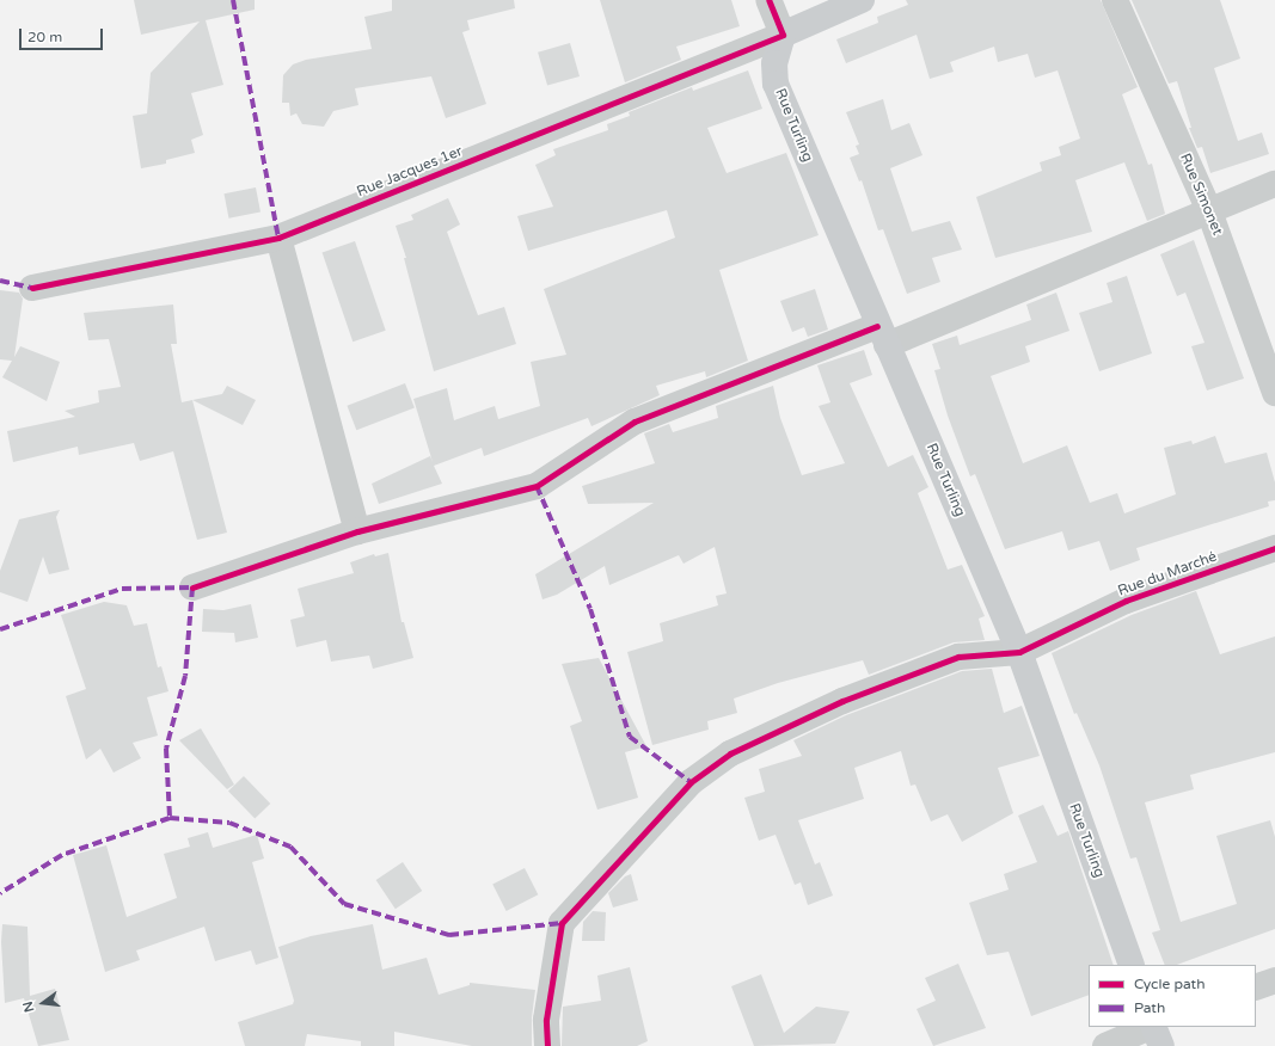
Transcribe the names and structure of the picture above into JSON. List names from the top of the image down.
{
  "streets": {
    "main road": ["Rue Turling", "Rue Jacques 1er"],
    "street": ["Rue Simonet", "Rue du Marché"]
  },
  "crossings": [
    ["Rue Turling", "Rue Jacques 1er"],
    ["Rue Turling", "Rue du Marché"]
  ],
  "legend": ["Cycle path", "Path"],
  "scale_bar": "20 m",
  "north": "left"
}
